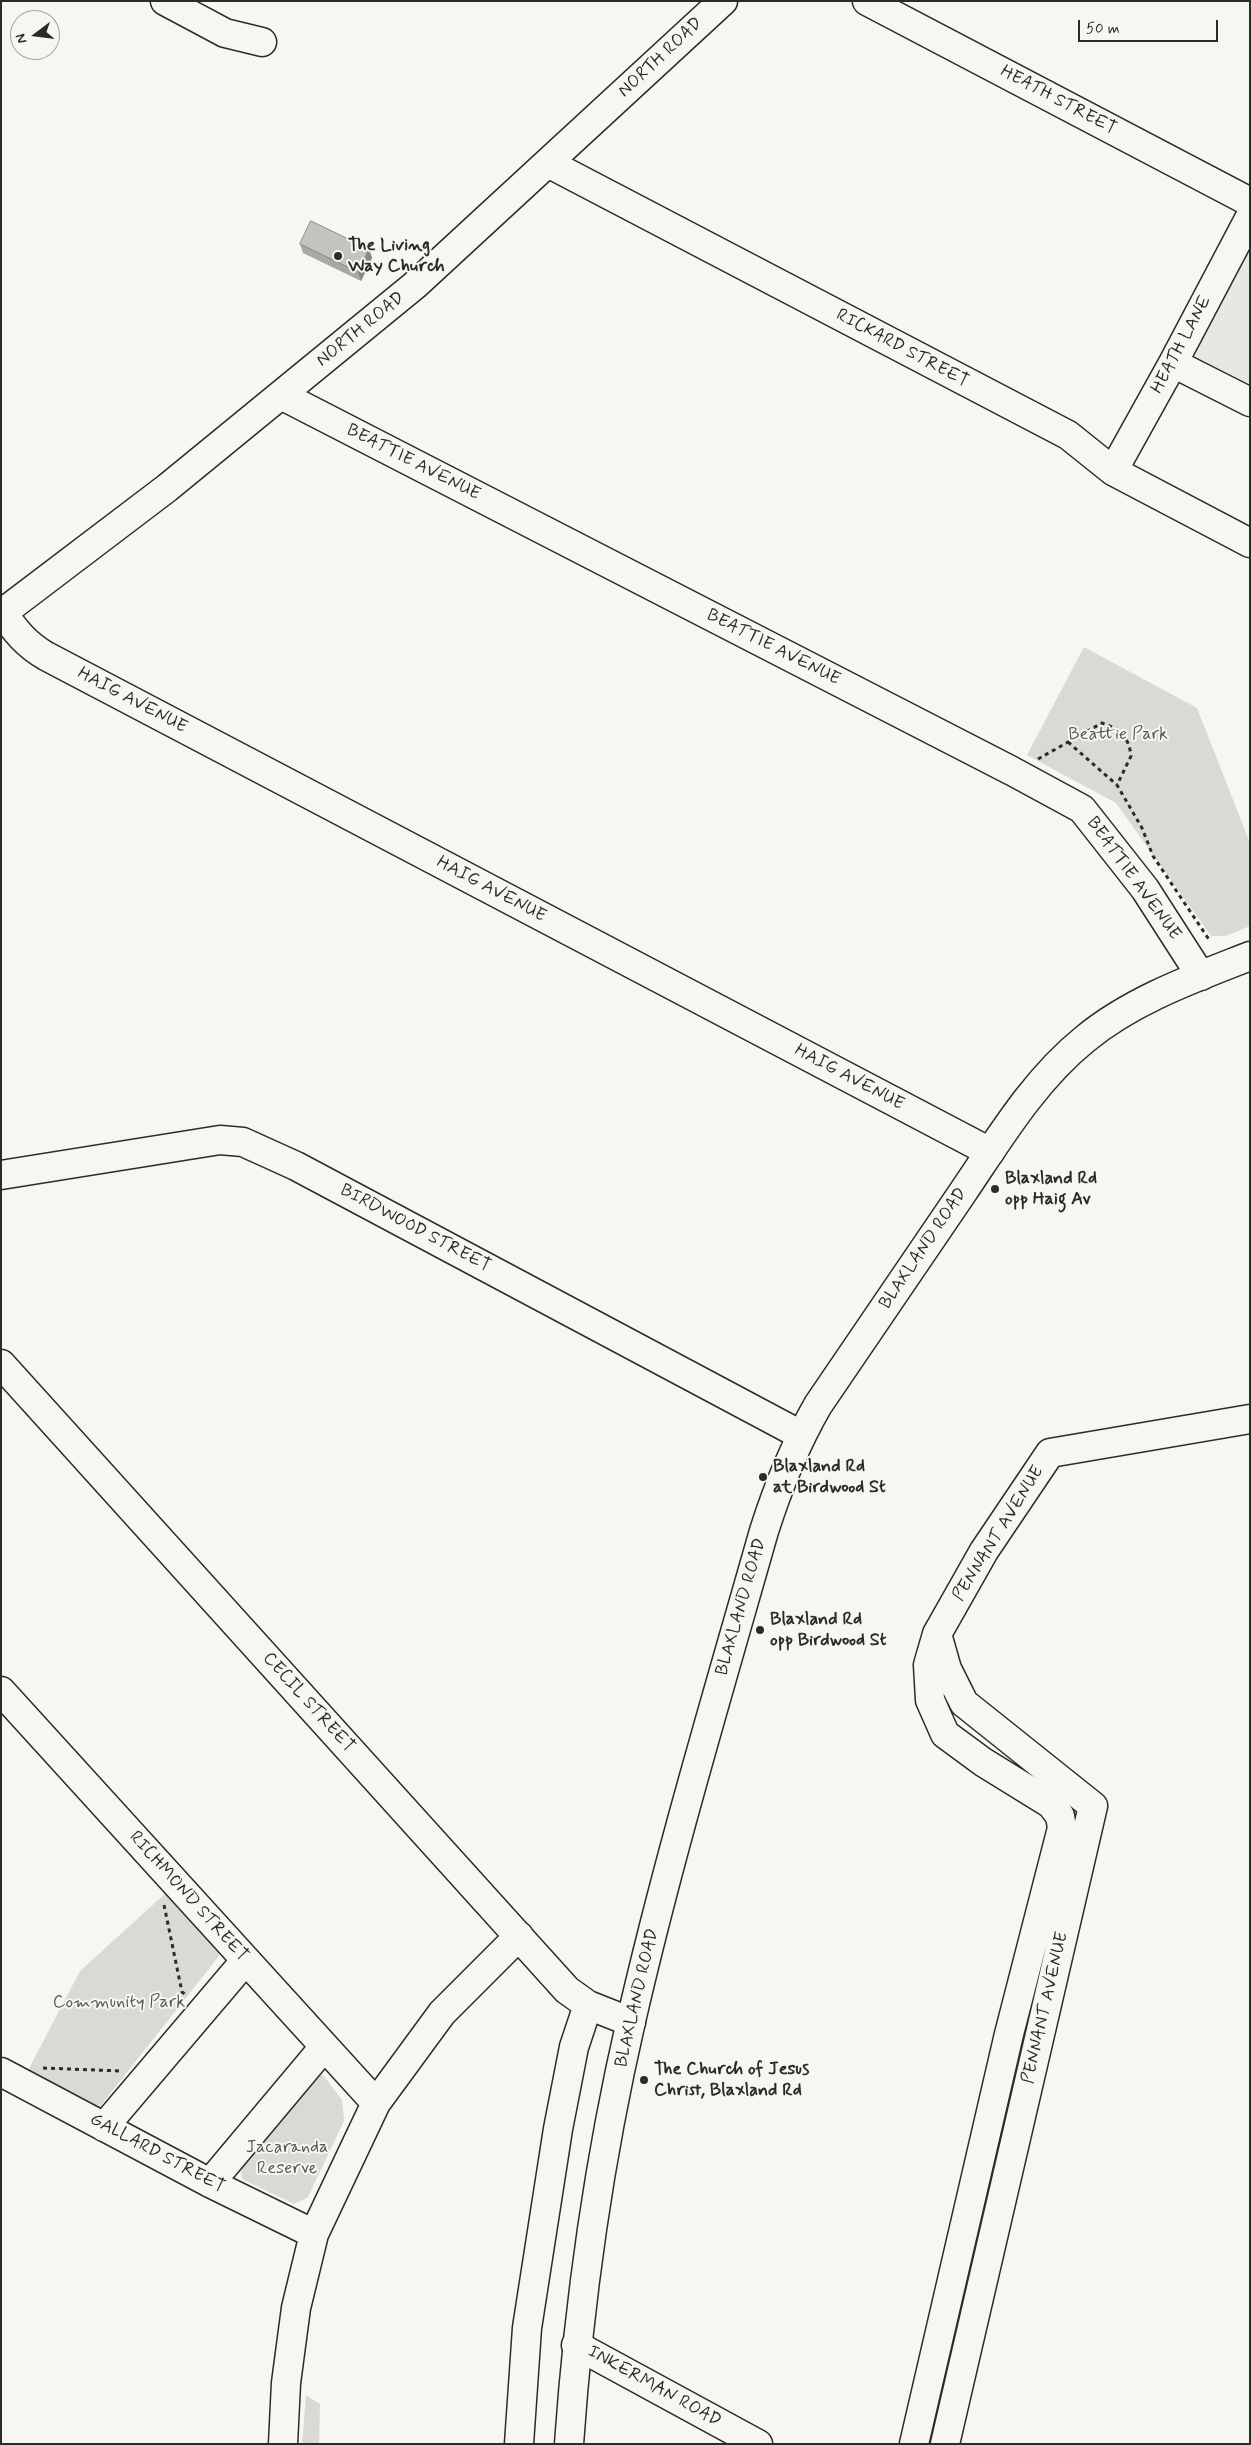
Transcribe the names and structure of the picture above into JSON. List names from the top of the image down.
{
  "streets": {
    "street": [
      "NORTH ROAD",
      "HEATH STREET",
      "HEATH LANE",
      "RICKARD STREET",
      "BEATTIE AVENUE",
      "HAIG AVENUE",
      "BIRDWOOD STREET",
      "BLAXLAND ROAD",
      "PENNANT AVENUE",
      "CECIL STREET",
      "RICHMOND STREET",
      "GALLARD STREET",
      "INKERMAN ROAD"
    ]
  },
  "crossings": [
    ["NORTH ROAD", "RICKARD STREET"],
    ["NORTH ROAD", "BEATTIE AVENUE"],
    ["NORTH ROAD", "HAIG AVENUE"],
    ["HEATH LANE", "RICKARD STREET"],
    ["BEATTIE AVENUE", "BLAXLAND ROAD"],
    ["HAIG AVENUE", "BLAXLAND ROAD"],
    ["BIRDWOOD STREET", "BLAXLAND ROAD"],
    ["BLAXLAND ROAD", "CECIL STREET"],
    ["BLAXLAND ROAD", "INKERMAN ROAD"]
  ],
  "parks": ["Beattie Park", "Community Park", "Jacaranda Reserve"],
  "places": [
    "The Living Way Church",
    "Blaxland Rd opp Haig Av",
    "Blaxland Rd at Birdwood St",
    "Blaxland Rd opp Birdwood St",
    "The Church of Jesus Christ, Blaxland Rd"
  ],
  "scale_bar": "50 m",
  "north": "left"
}
